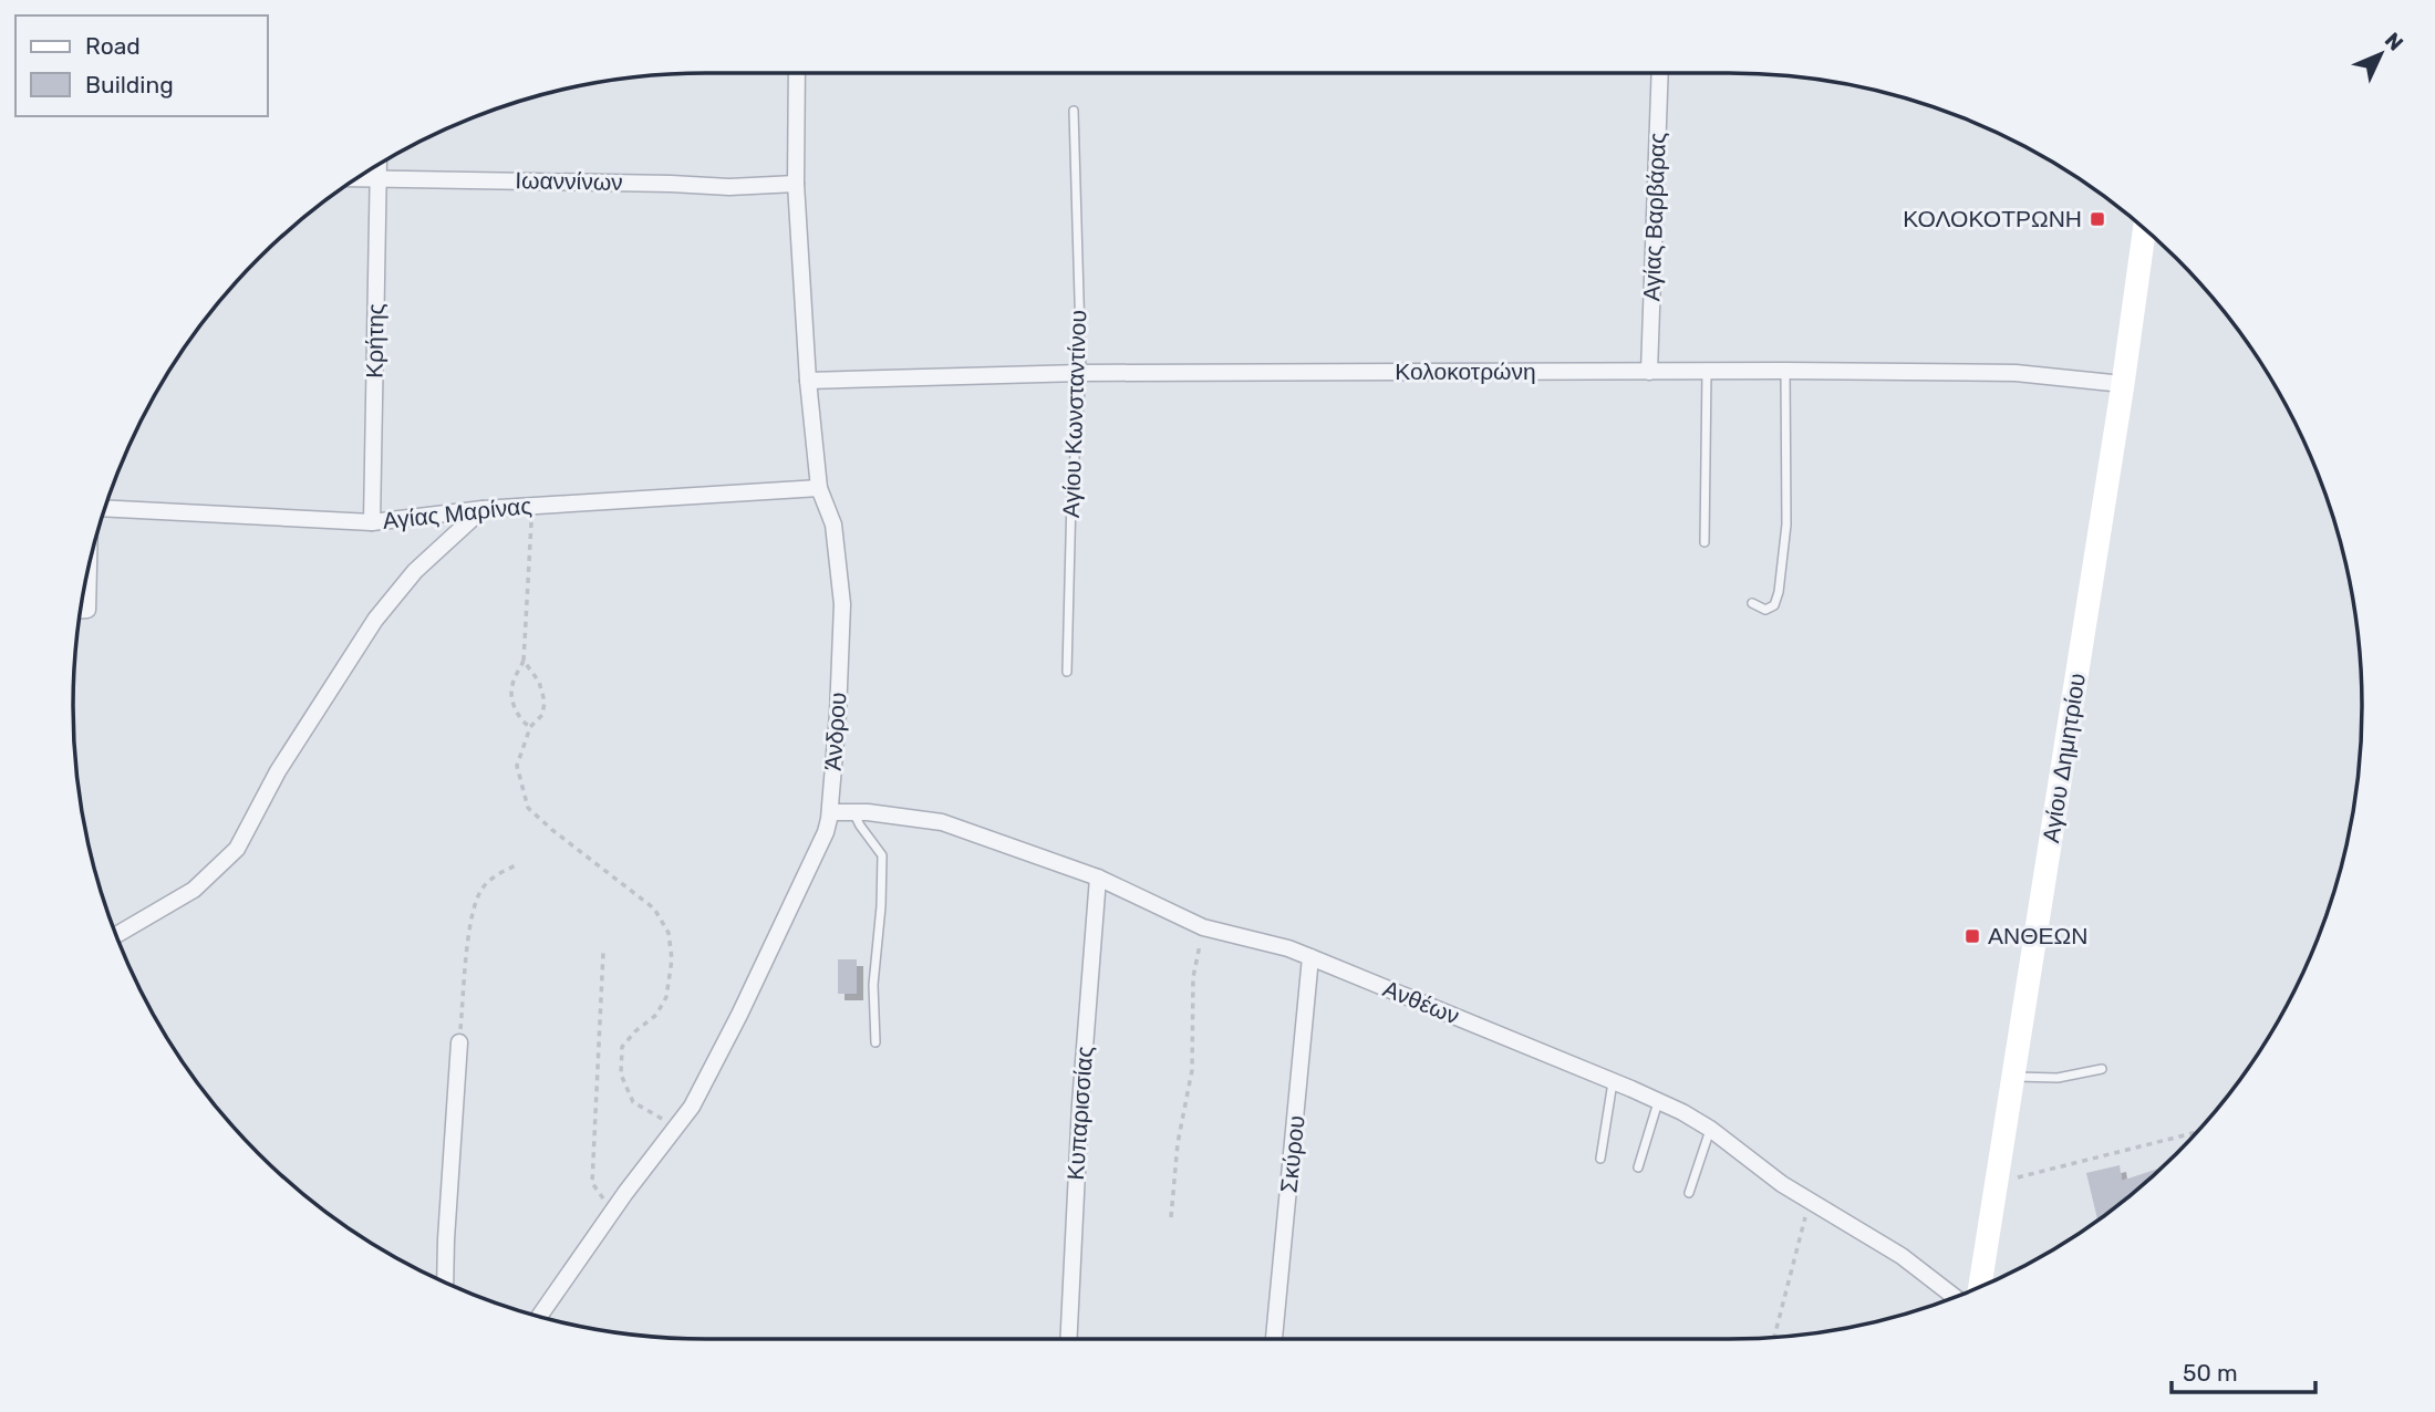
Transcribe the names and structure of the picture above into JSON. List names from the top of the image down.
{
  "streets": {
    "street": [
      "Ιωαννίνων",
      "Αγίας Βαρβάρας",
      "Κρήτης",
      "Κολοκοτρώνη",
      "Αγίας Μαρίνας",
      "Άνδρου",
      "Αγίου Δημητρίου",
      "Ανθέων",
      "Κυπαρισσίας",
      "Σκύρου"
    ],
    "lane": ["Αγίου Κωνσταντίνου"]
  },
  "crossings": [
    ["Ιωαννίνων", "Κρήτης"],
    ["Ιωαννίνων", "Άνδρου"],
    ["Αγίας Βαρβάρας", "Κολοκοτρώνη"],
    ["Κρήτης", "Αγίας Μαρίνας"],
    ["Κολοκοτρώνη", "Αγίου Κωνσταντίνου"],
    ["Κολοκοτρώνη", "Άνδρου"],
    ["Κολοκοτρώνη", "Αγίου Δημητρίου"],
    ["Αγίας Μαρίνας", "Άνδρου"],
    ["Άνδρου", "Ανθέων"],
    ["Ανθέων", "Κυπαρισσίας"],
    ["Ανθέων", "Σκύρου"]
  ],
  "places": {
    "transit": ["ΚΟΛΟΚΟΤΡΩΝΗ", "ΑΝΘΕΩΝ"]
  },
  "legend": ["Road", "Building"],
  "scale_bar": "50 m",
  "north": "top right"
}
